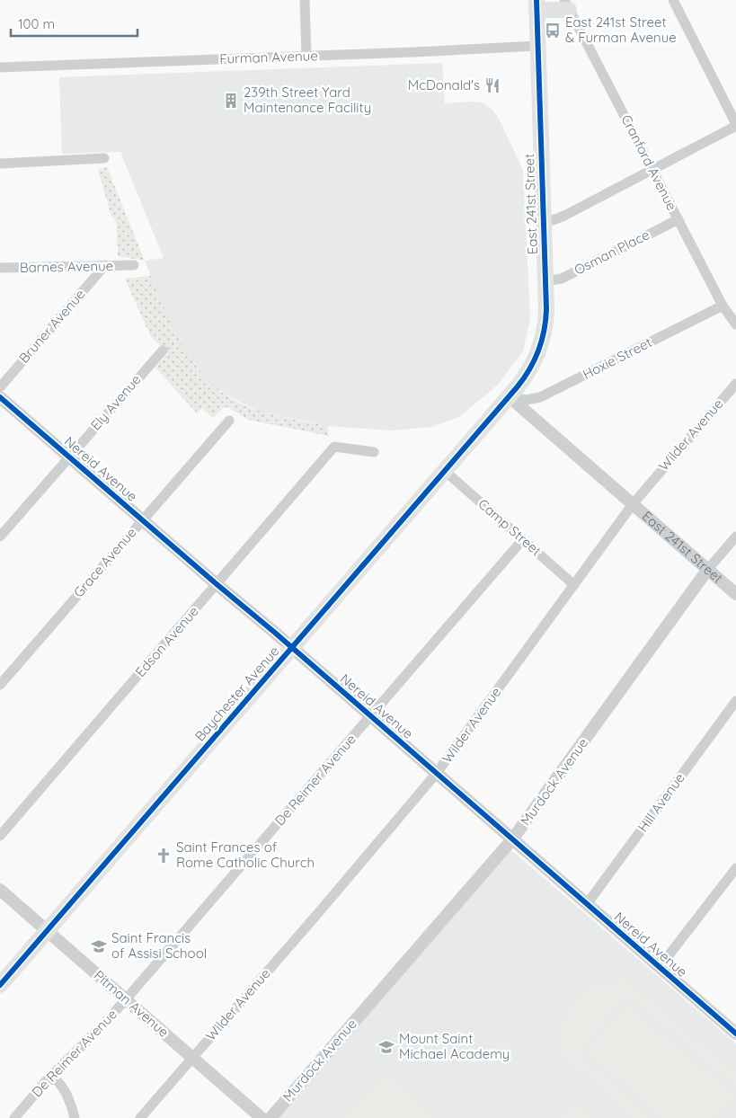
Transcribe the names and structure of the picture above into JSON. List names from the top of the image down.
{
  "streets": {
    "main road": ["East 241st Street", "Baychester Avenue"],
    "street": [
      "Furman Avenue",
      "Cranford Avenue",
      "Osman Place",
      "Barnes Avenue",
      "Bruner Avenue",
      "Hoxie Street",
      "Ely Avenue",
      "Wilder Avenue",
      "Nereid Avenue",
      "Camp Street",
      "Grace Avenue",
      "Edson Avenue",
      "De Reimer Avenue",
      "Murdock Avenue",
      "Hill Avenue",
      "Pitman Avenue"
    ]
  },
  "crossings": [
    ["Furman Avenue", "East 241st Street"],
    ["Cranford Avenue", "Osman Place"],
    ["Cranford Avenue", "Hoxie Street"],
    ["East 241st Street", "Osman Place"],
    ["East 241st Street", "Hoxie Street"],
    ["East 241st Street", "Wilder Avenue"],
    ["East 241st Street", "Baychester Avenue"],
    ["East 241st Street", "Murdock Avenue"],
    ["Barnes Avenue", "Bruner Avenue"],
    ["Hoxie Street", "Baychester Avenue"],
    ["Ely Avenue", "Nereid Avenue"],
    ["Wilder Avenue", "Nereid Avenue"],
    ["Wilder Avenue", "Camp Street"],
    ["Wilder Avenue", "Pitman Avenue"],
    ["Nereid Avenue", "Grace Avenue"],
    ["Nereid Avenue", "Edson Avenue"],
    ["Nereid Avenue", "Baychester Avenue"],
    ["Nereid Avenue", "De Reimer Avenue"],
    ["Nereid Avenue", "Murdock Avenue"],
    ["Nereid Avenue", "Hill Avenue"],
    ["Camp Street", "Baychester Avenue"],
    ["Camp Street", "De Reimer Avenue"],
    ["Baychester Avenue", "Pitman Avenue"],
    ["De Reimer Avenue", "Pitman Avenue"]
  ],
  "places": {
    "bus stop": ["East 241st Street & Furman Avenue"],
    "restaurant": ["McDonald's"],
    "building": ["239th Street Yard Maintenance Facility"],
    "church": ["Saint Frances of Rome Catholic Church"],
    "school or university": ["Saint Francis of Assisi School", "Mount Saint Michael Academy"]
  },
  "scale_bar": "100 m"
}
